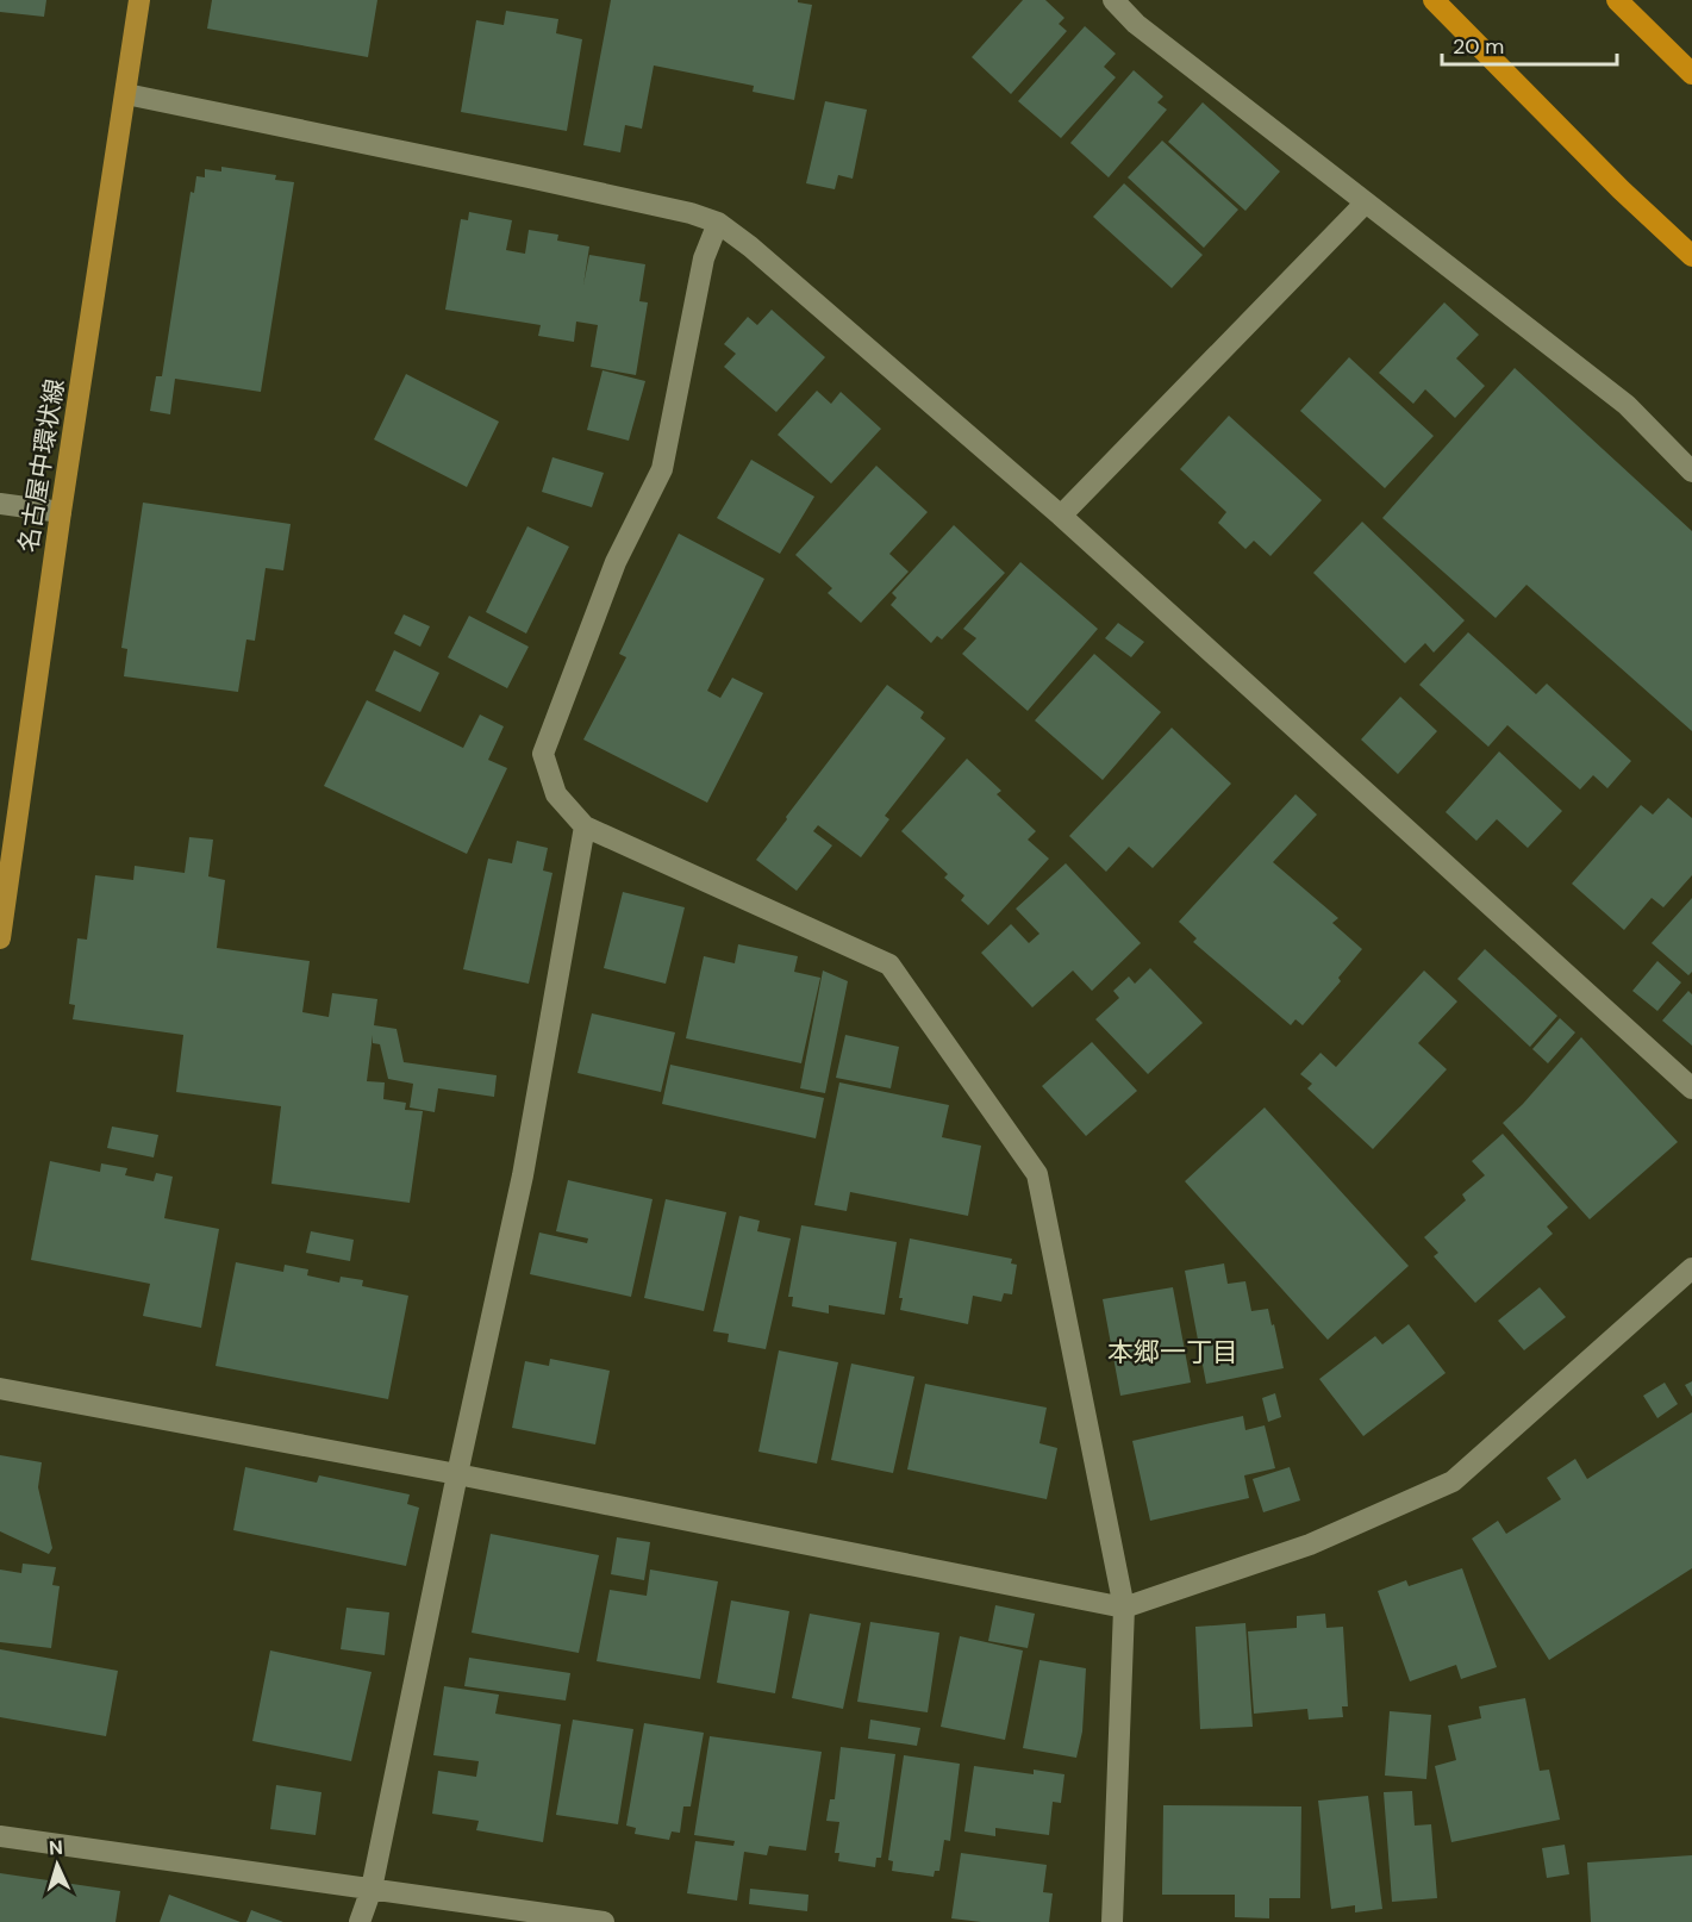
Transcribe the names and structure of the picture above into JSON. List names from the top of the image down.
{
  "streets": {
    "main road": ["名古屋中環状線"]
  },
  "districts": ["本郷一丁目"],
  "scale_bar": "20 m",
  "north": "top"
}
